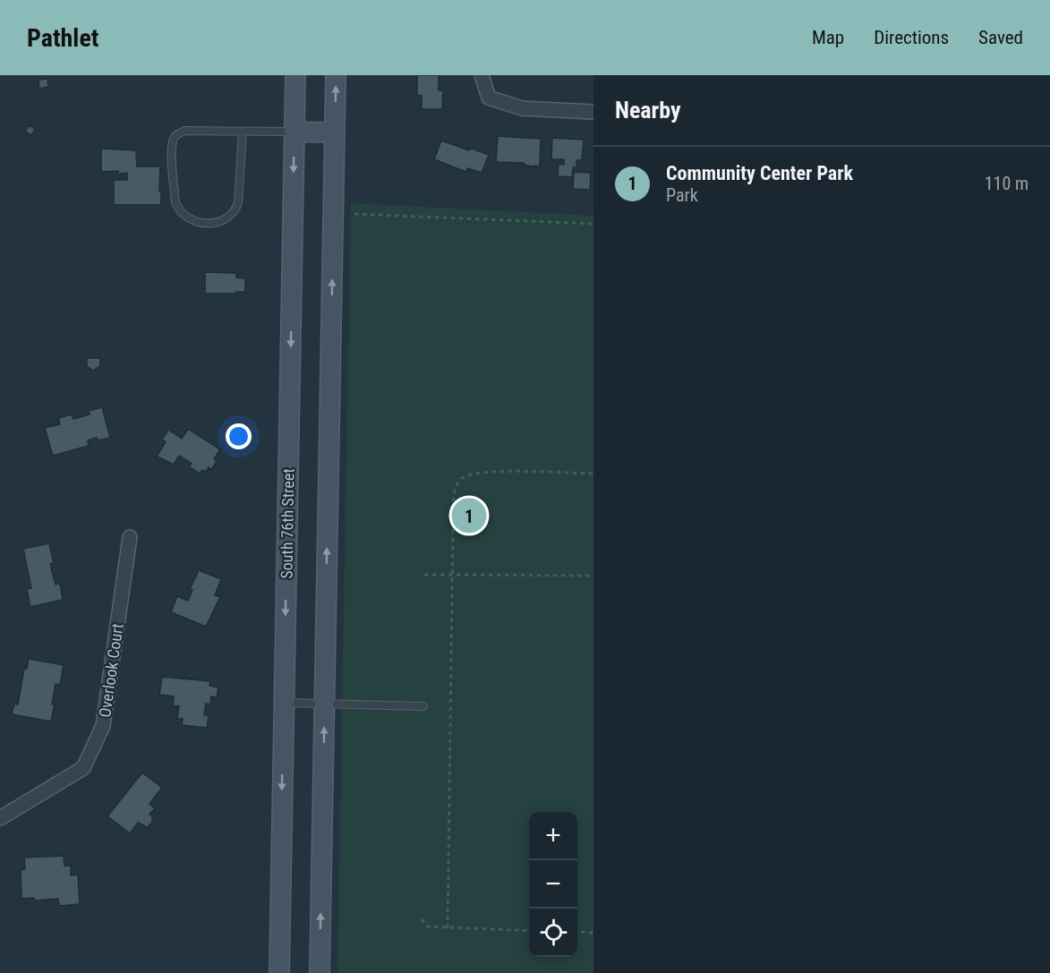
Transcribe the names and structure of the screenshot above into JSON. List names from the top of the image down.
{
  "streets": {
    "main road": ["South 76th Street"],
    "street": ["Overlook Court"]
  },
  "page": {
    "header": "Pathlet",
    "nav": ["Map", "Directions", "Saved"],
    "heading": "Nearby",
    "list": [
      {
        "mark": "1",
        "name": "Community Center Park",
        "note": "Park",
        "value": "110 m"
      }
    ],
    "pins": "1",
    "map_buttons": ["+", "−"]
  }
}
